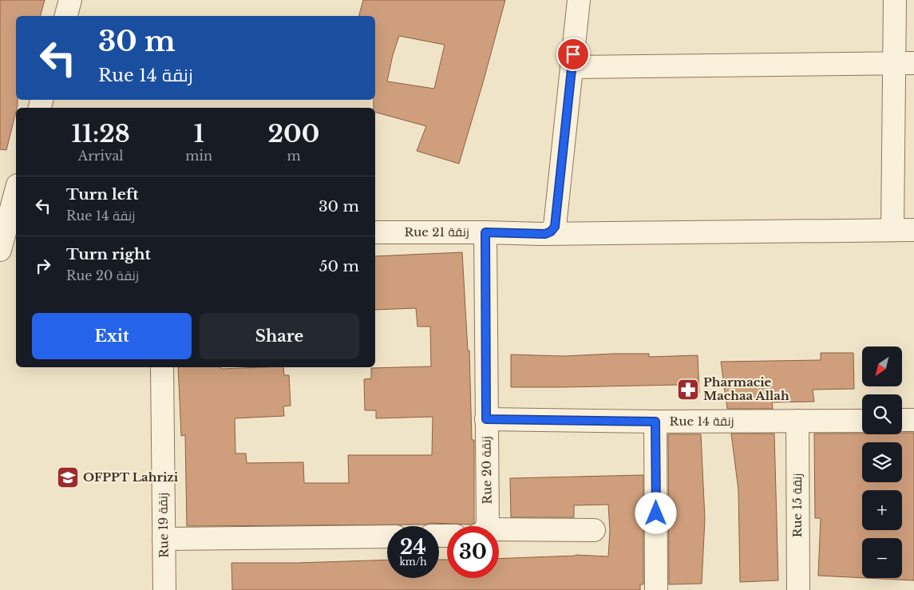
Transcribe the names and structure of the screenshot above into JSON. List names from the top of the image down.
{
  "streets": {
    "street": [
      "Rue 21 زنقة",
      "Rue 14 زنقة",
      "Rue 20 زنقة",
      "Rue 15 زنقة",
      "Rue 19 زنقة"
    ]
  },
  "crossings": [
    ["Rue 21 زنقة", "Rue 20 زنقة"],
    ["Rue 14 زنقة", "Rue 20 زنقة"],
    ["Rue 14 زنقة", "Rue 15 زنقة"]
  ],
  "places": {
    "pharmacy": ["Pharmacie Machaa Allah"],
    "school or university": ["OFPPT Lahrizi"]
  },
  "north": "bottom left",
  "page": {
    "turn": ["30 m", "Rue 14 زنقة"],
    "eta": [
      "11:28",
      "Arrival",
      "1",
      "min",
      "200",
      "m"
    ],
    "list": [
      {
        "name": "Turn left",
        "note": "Rue 14 زنقة",
        "value": "30 m"
      },
      {
        "name": "Turn right",
        "note": "Rue 20 زنقة",
        "value": "50 m"
      }
    ],
    "buttons": ["Exit", "Share"],
    "map_buttons": ["+", "−"],
    "speed": "24 km/h",
    "limit": "30"
  }
}
